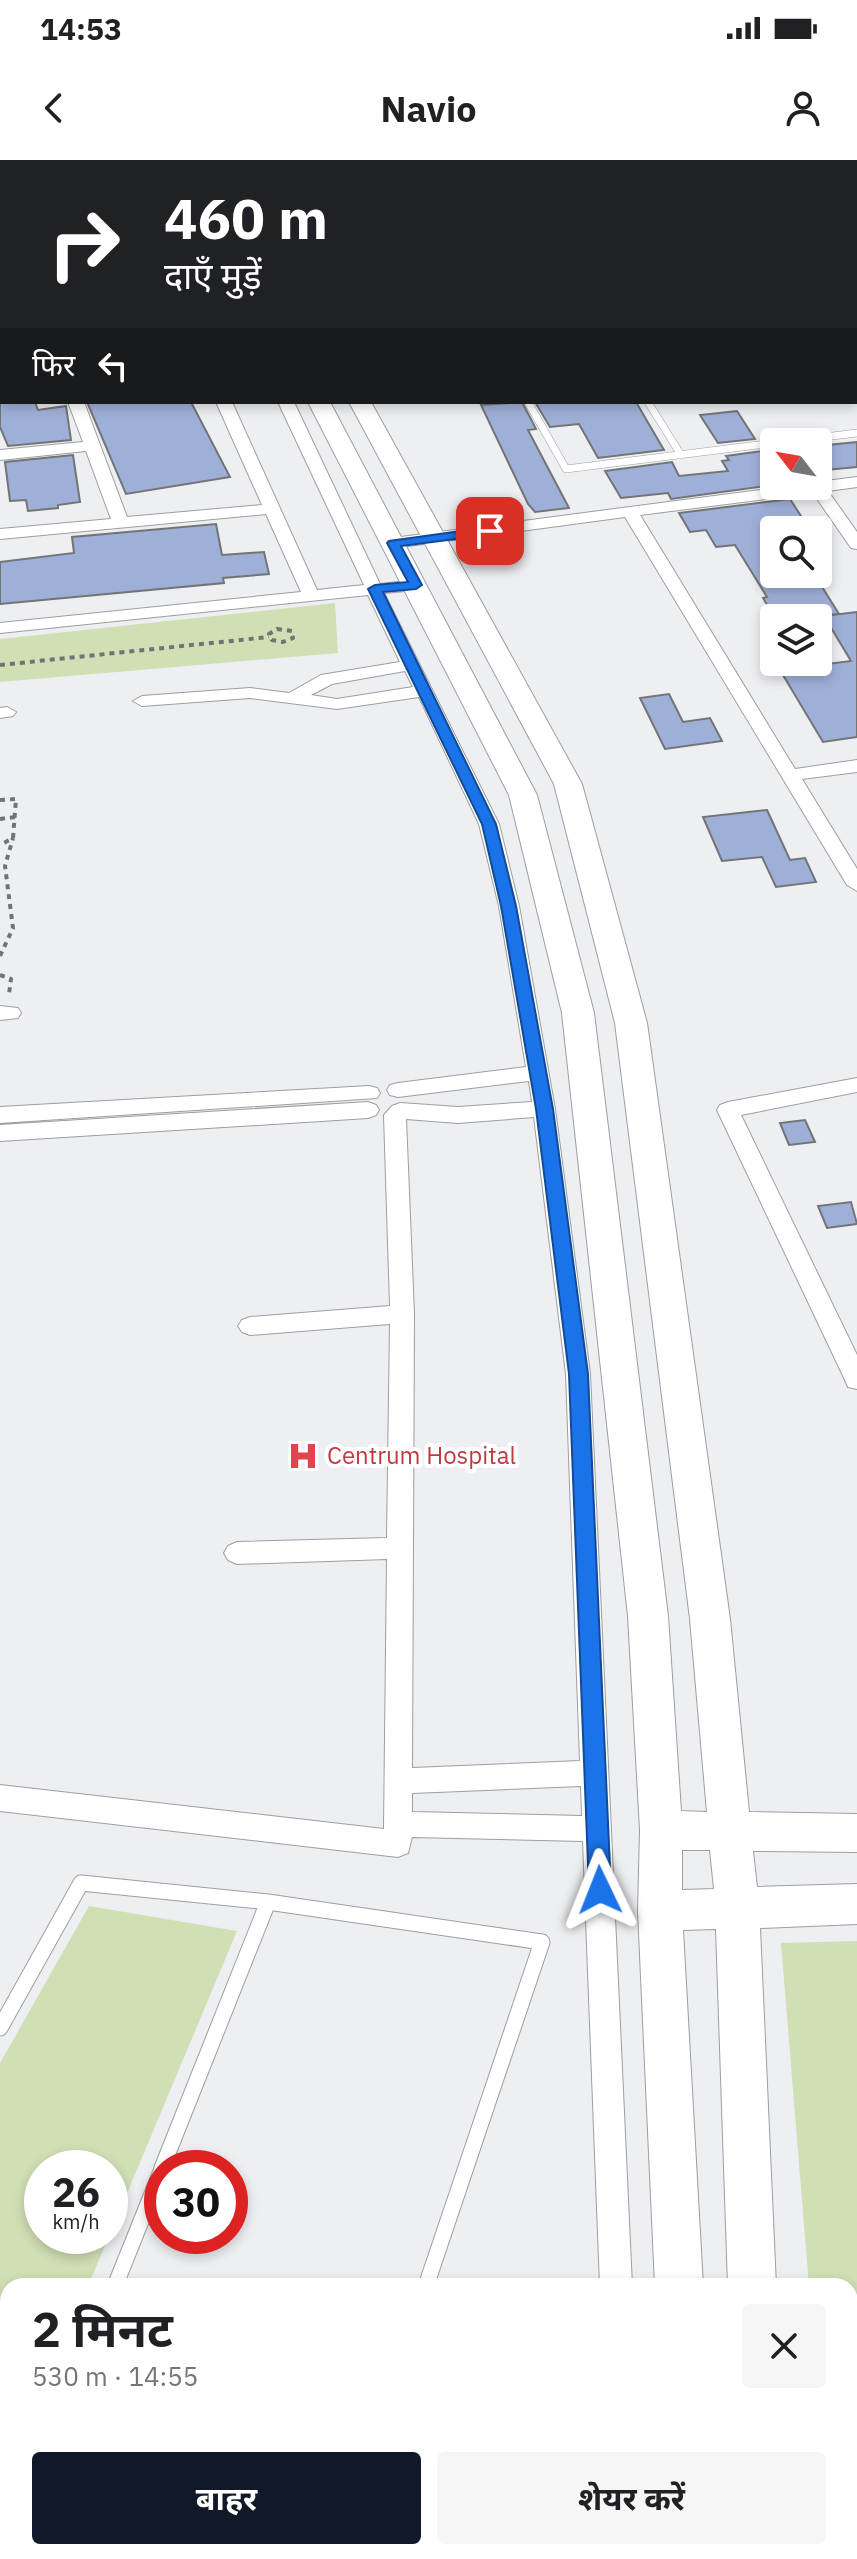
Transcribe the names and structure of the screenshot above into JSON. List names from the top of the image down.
{
  "places": {
    "hospital": ["Centrum Hospital"]
  },
  "north": "top left",
  "page": {
    "status": "14:53",
    "header": "Navio",
    "turn": ["460 m", "दाएँ मुड़ें"],
    "then": "फिर",
    "speed": "26 km/h",
    "limit": "30",
    "heading": ["2 मिनट", "530 m · 14:55"],
    "buttons": ["बाहर", "शेयर करें"]
  }
}
